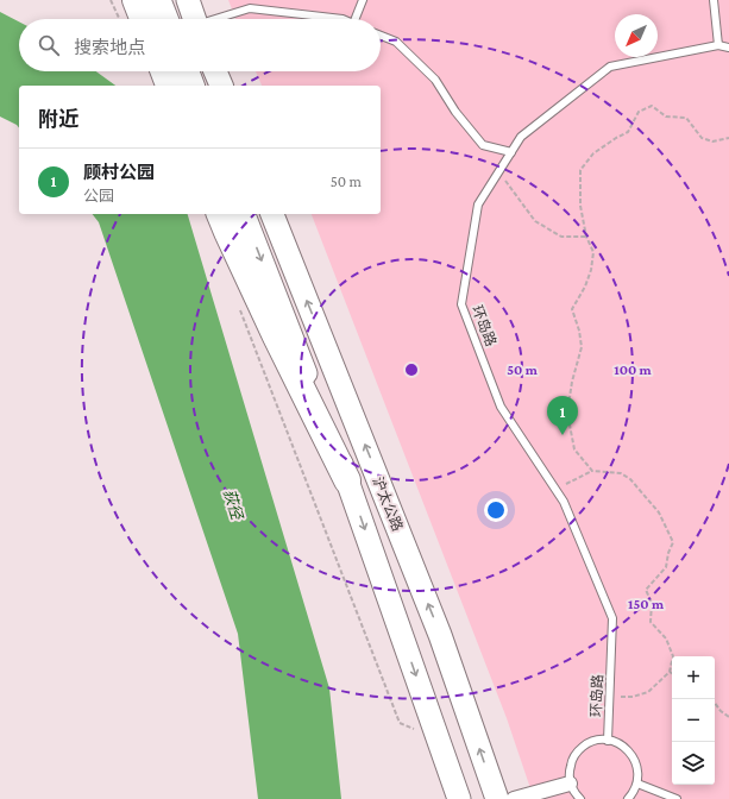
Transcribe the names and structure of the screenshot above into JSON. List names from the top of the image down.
{
  "streets": {
    "main road": ["沪太公路"],
    "lane": ["环岛路"]
  },
  "water": ["荻径"],
  "north": "bottom left",
  "page": {
    "search": "搜索地点",
    "heading": "附近",
    "list": [
      {
        "mark": "1",
        "name": "顾村公园",
        "note": "公园",
        "value": "50 m"
      }
    ],
    "pins": "1",
    "map_buttons": ["+", "−"]
  },
  "rings": ["50 m", "100 m", "150 m"]
}
